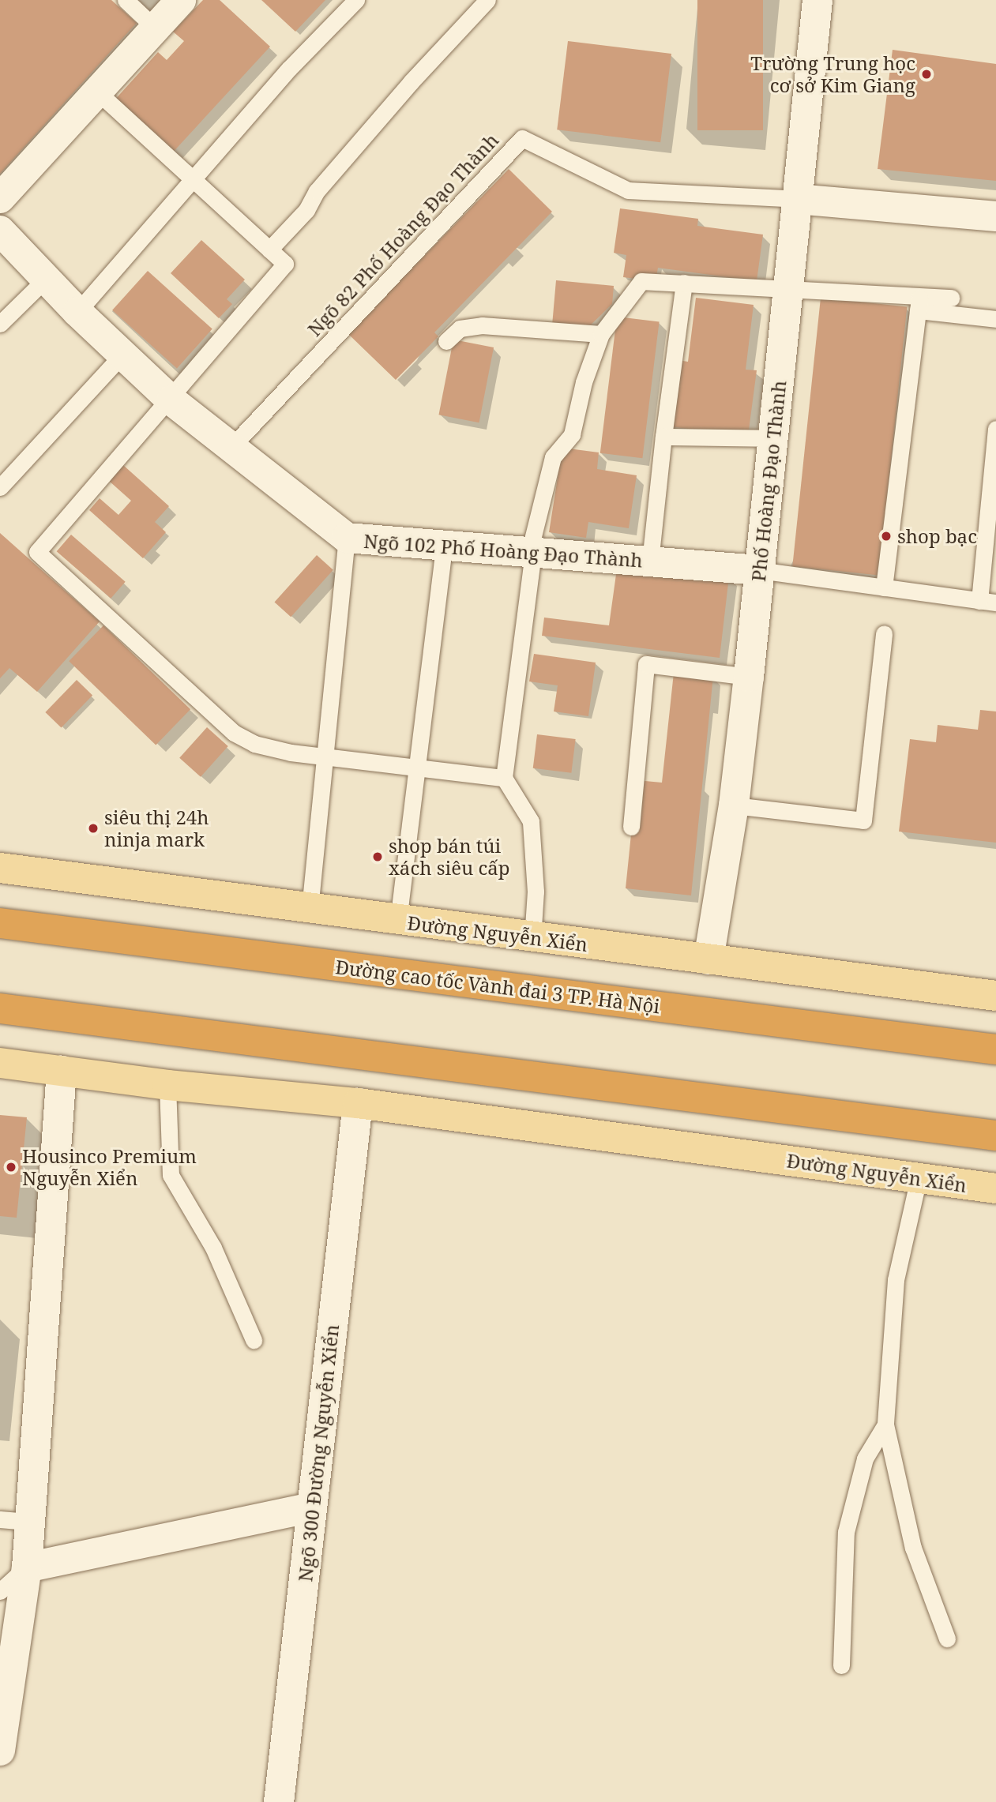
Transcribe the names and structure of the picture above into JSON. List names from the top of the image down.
{
  "streets": {
    "highway": ["Đường cao tốc Vành đai 3 TP. Hà Nội"],
    "main road": ["Đường Nguyễn Xiển"],
    "street": ["Phố Hoàng Đạo Thành", "Ngõ 102 Phố Hoàng Đạo Thành", "Ngõ 300 Đường Nguyễn Xiển"],
    "lane": ["Ngõ 82 Phố Hoàng Đạo Thành"]
  },
  "crossings": [
    ["Ngõ 82 Phố Hoàng Đạo Thành", "Phố Hoàng Đạo Thành"],
    ["Ngõ 82 Phố Hoàng Đạo Thành", "Ngõ 102 Phố Hoàng Đạo Thành"],
    ["Phố Hoàng Đạo Thành", "Ngõ 102 Phố Hoàng Đạo Thành"],
    ["Phố Hoàng Đạo Thành", "Đường Nguyễn Xiển"],
    ["Đường Nguyễn Xiển", "Ngõ 300 Đường Nguyễn Xiển"]
  ],
  "places": [
    "Trường Trung học cơ sở Kim Giang",
    "shop bạc",
    "siêu thị 24h ninja mark",
    "shop bán túi xách siêu cấp",
    "Housinco Premium Nguyễn Xiển"
  ]
}
